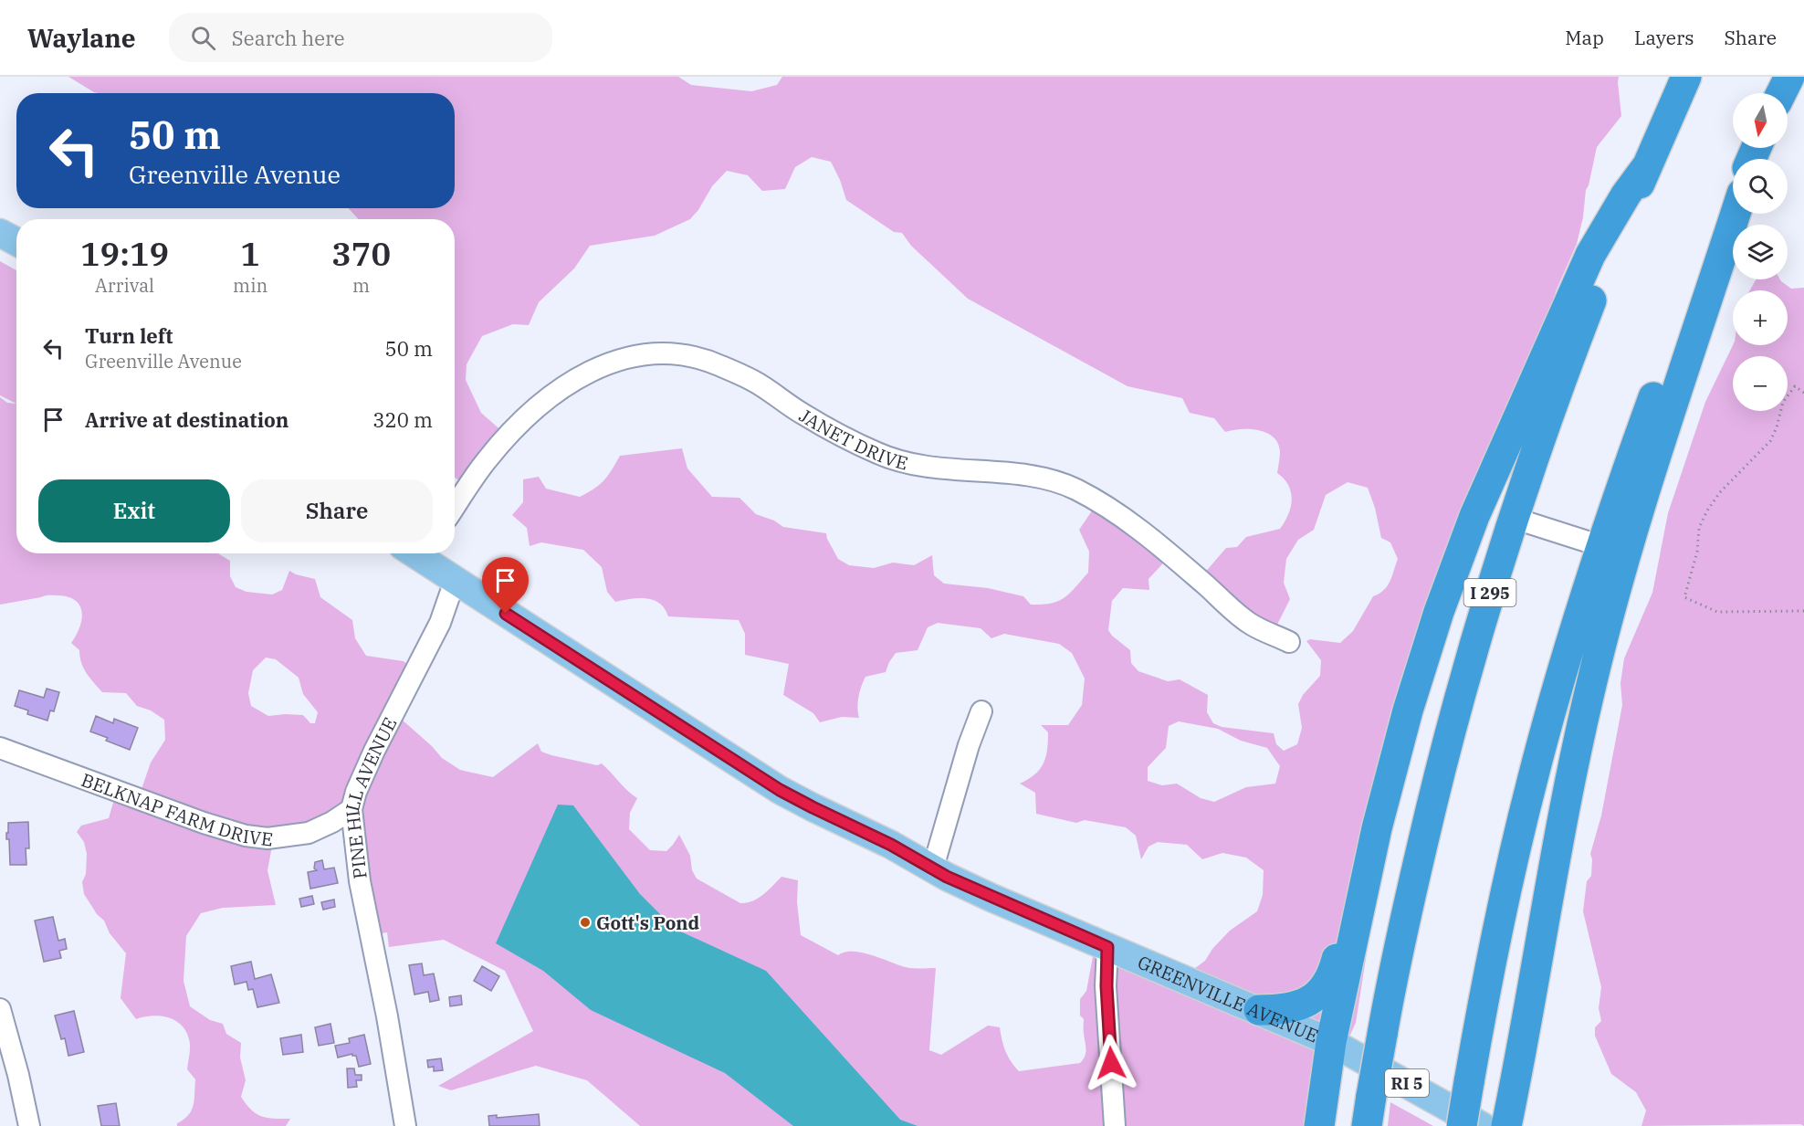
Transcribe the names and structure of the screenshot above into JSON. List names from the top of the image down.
{
  "streets": {
    "highway": ["I 295"],
    "main road": ["GREENVILLE AVENUE", "RI 5"],
    "street": ["JANET DRIVE", "PINE HILL AVENUE", "BELKNAP FARM DRIVE"]
  },
  "crossings": [
    ["PINE HILL AVENUE", "BELKNAP FARM DRIVE"],
    ["PINE HILL AVENUE", "GREENVILLE AVENUE"]
  ],
  "places": ["Gott's Pond"],
  "north": "bottom",
  "page": {
    "header": "Waylane",
    "search": "Search here",
    "nav": ["Map", "Layers", "Share"],
    "map_buttons": ["+", "−"],
    "turn": ["50 m", "Greenville Avenue"],
    "eta": [
      "19:19",
      "Arrival",
      "1",
      "min",
      "370",
      "m"
    ],
    "list": [
      {
        "name": "Turn left",
        "note": "Greenville Avenue",
        "value": "50 m"
      },
      {
        "name": "Arrive at destination",
        "value": "320 m"
      }
    ],
    "buttons": ["Exit", "Share"]
  }
}
